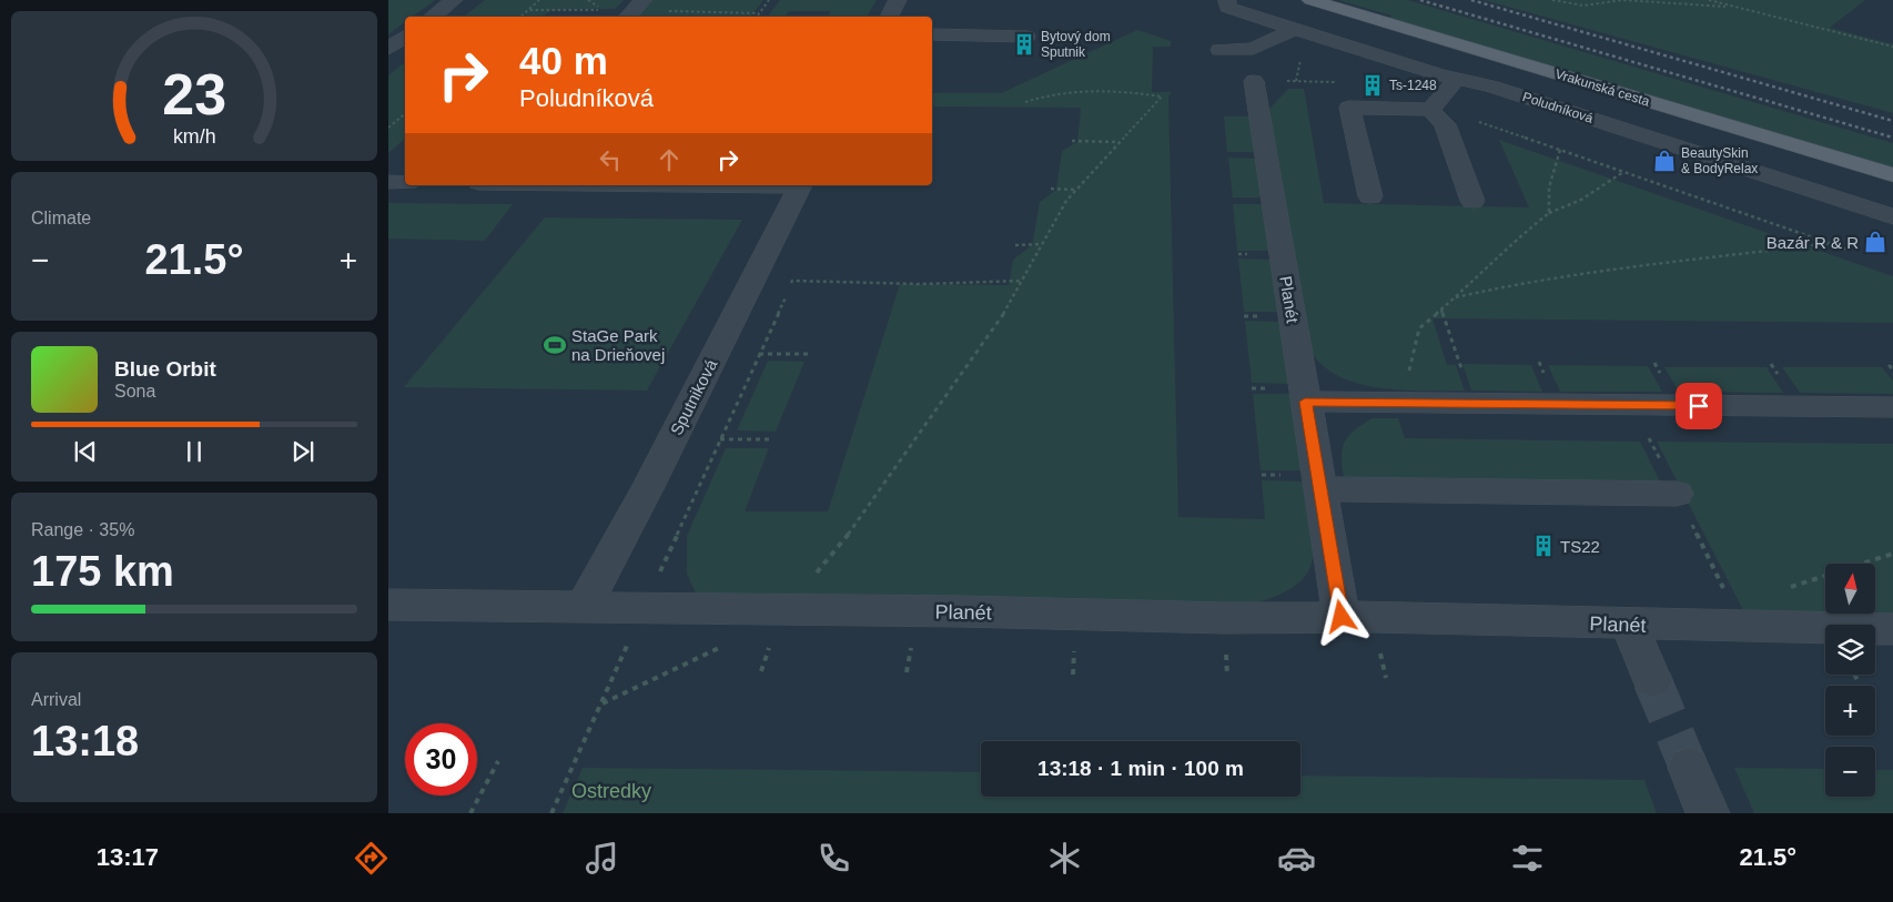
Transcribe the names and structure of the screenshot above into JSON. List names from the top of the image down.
{
  "streets": {
    "main road": ["Vrakunská cesta"],
    "street": ["Poludníková", "Planét", "Sputniková"]
  },
  "crossings": [
    ["Planét", "Sputniková"]
  ],
  "parks": ["Ostredky"],
  "places": {
    "building": ["Bytový dom Sputnik", "Ts-1248", "TS22"],
    "shop": ["BeautySkin & BodyRelax", "Bazár R & R"],
    "sports": ["StaGe Park na Drieňovej"]
  },
  "north": "top",
  "page": {
    "turn": ["40 m", "Poludníková"],
    "tile": [
      "Climate",
      ["Range · 35%", "175 km"],
      ["Arrival", "13:18"]
    ],
    "heat": ["−", "21.5°", "+"],
    "song": ["Blue Orbit", "Sona"],
    "map_buttons": ["+", "−"],
    "limit": "30",
    "trip": "13:18 · 1 min · 100 m",
    "tabs": ["13:17", "21.5°"],
    "gauge": ["23", "km/h"]
  }
}
